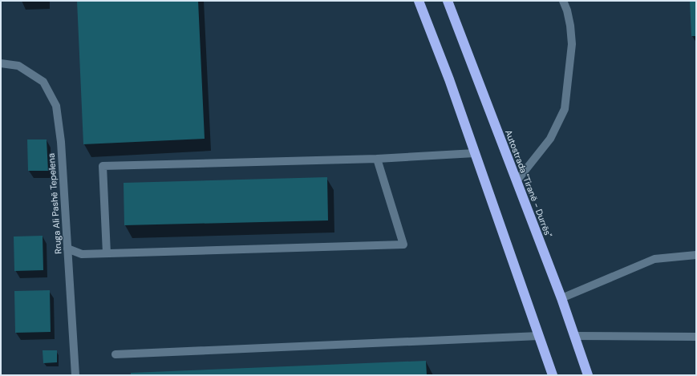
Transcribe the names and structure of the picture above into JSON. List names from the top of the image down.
{
  "streets": {
    "highway": ["Autostrada \"Tiranë - Durrës\""],
    "street": ["Rruga Ali Pashë Tepelena"]
  }
}
